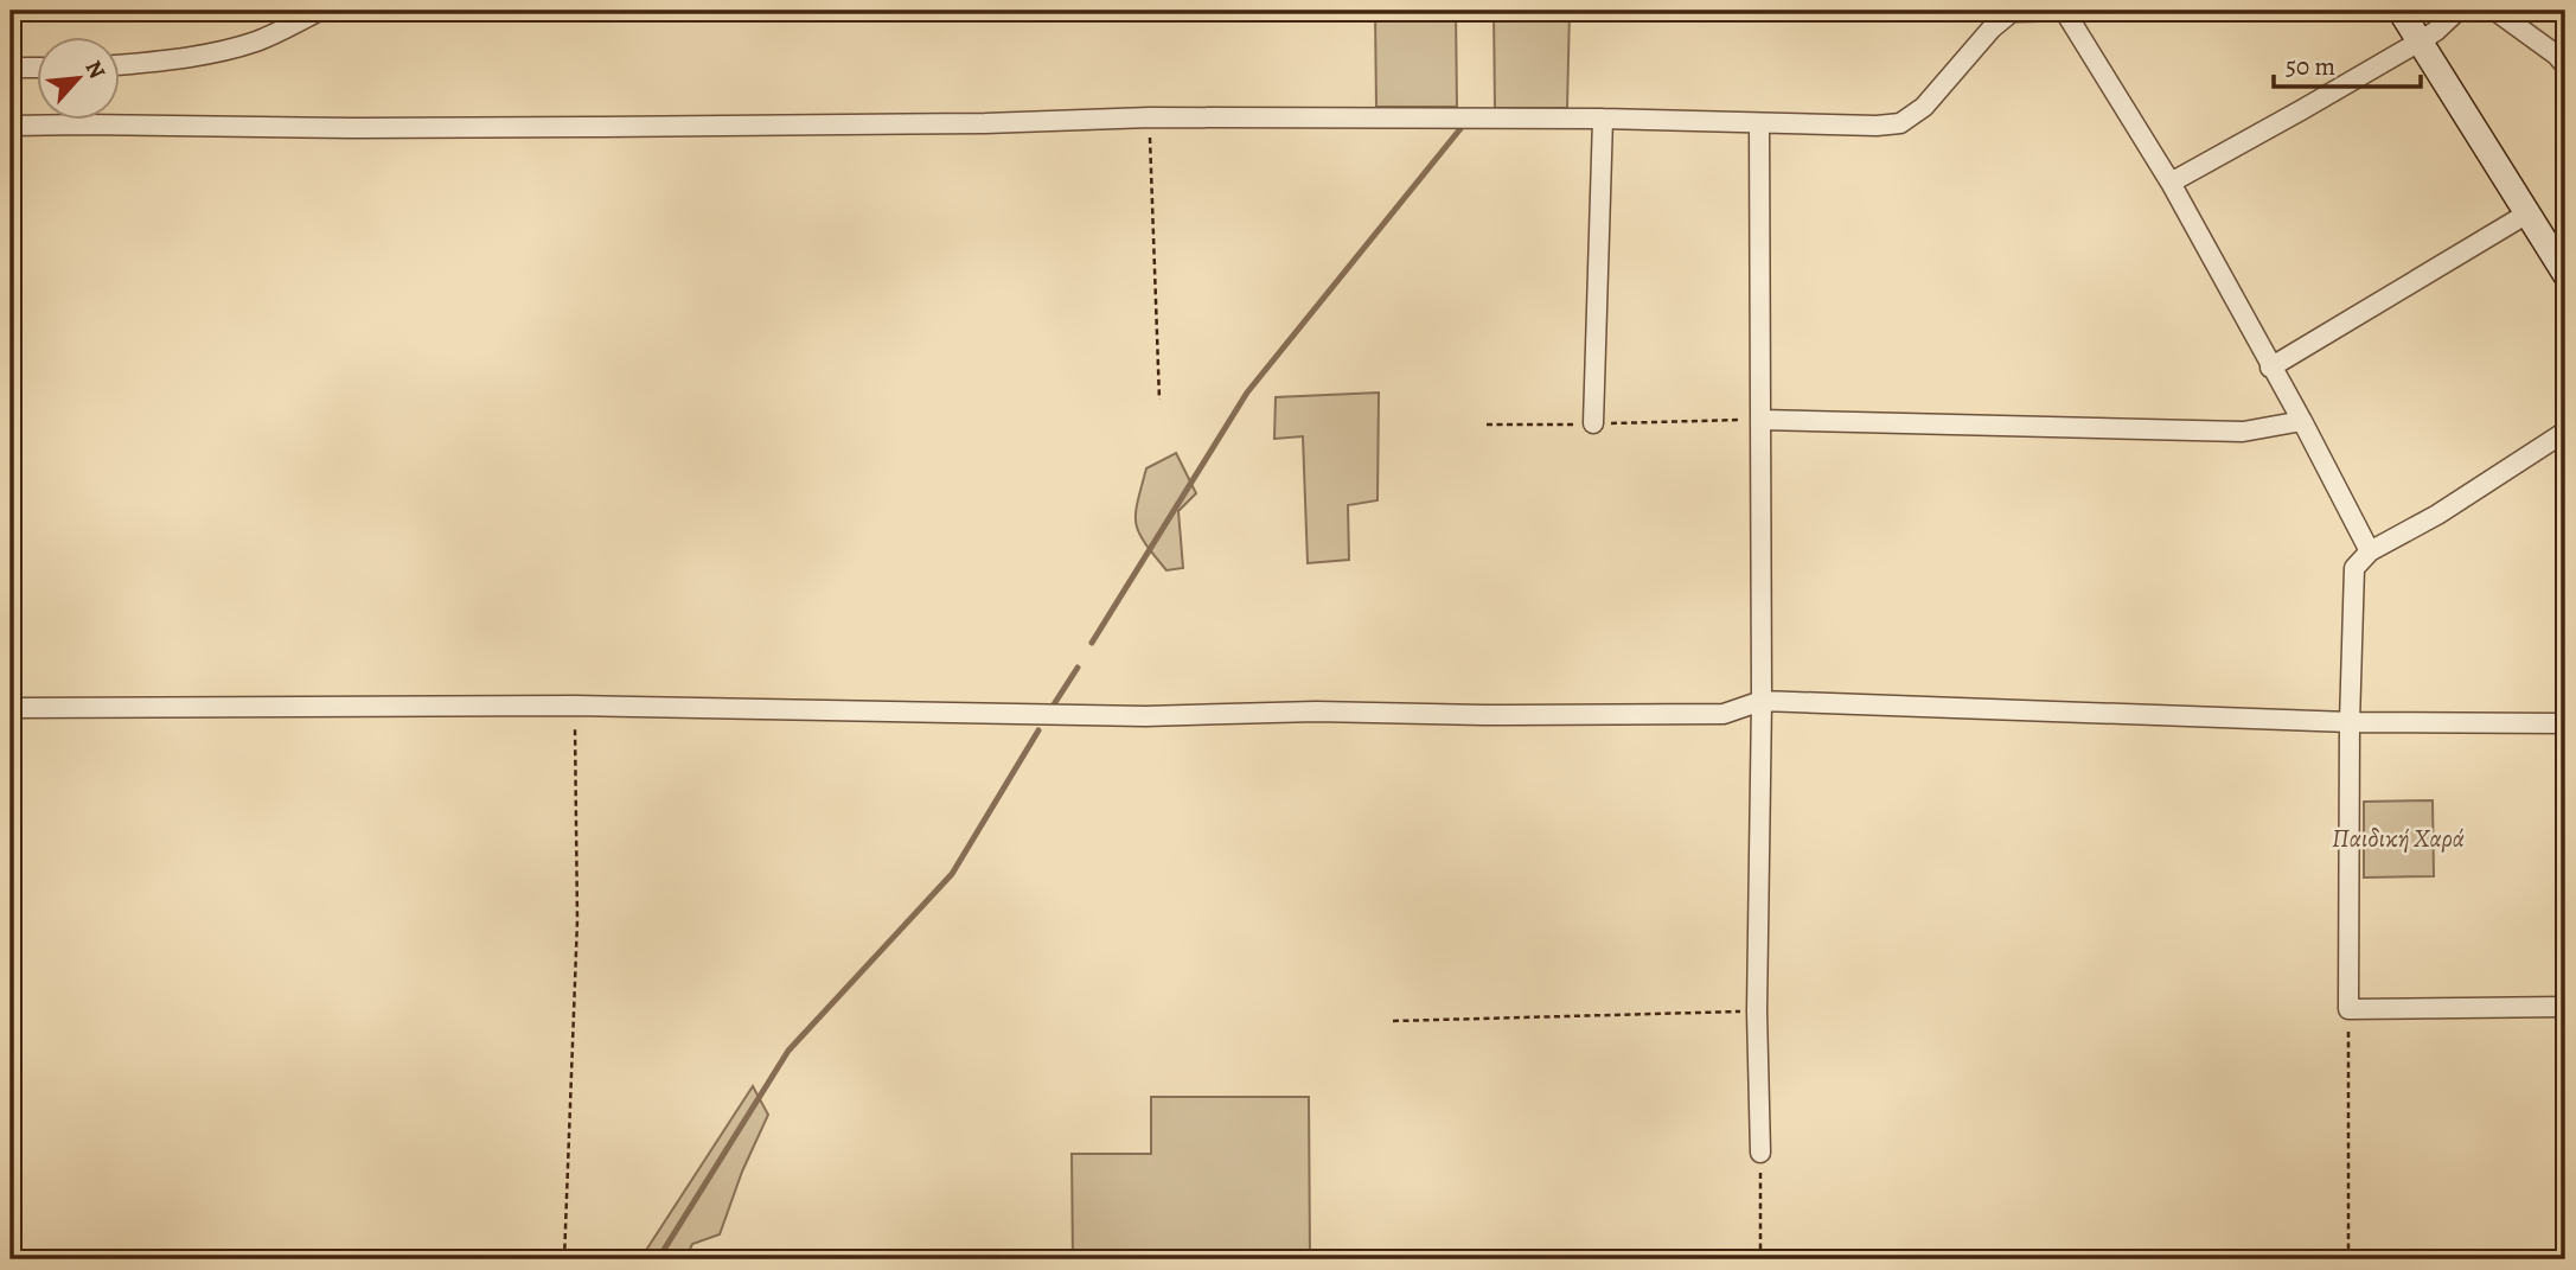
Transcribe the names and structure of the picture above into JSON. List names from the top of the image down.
{
  "parks": ["Παιδική Χαρά"],
  "scale_bar": "50 m",
  "north": "top right"
}
